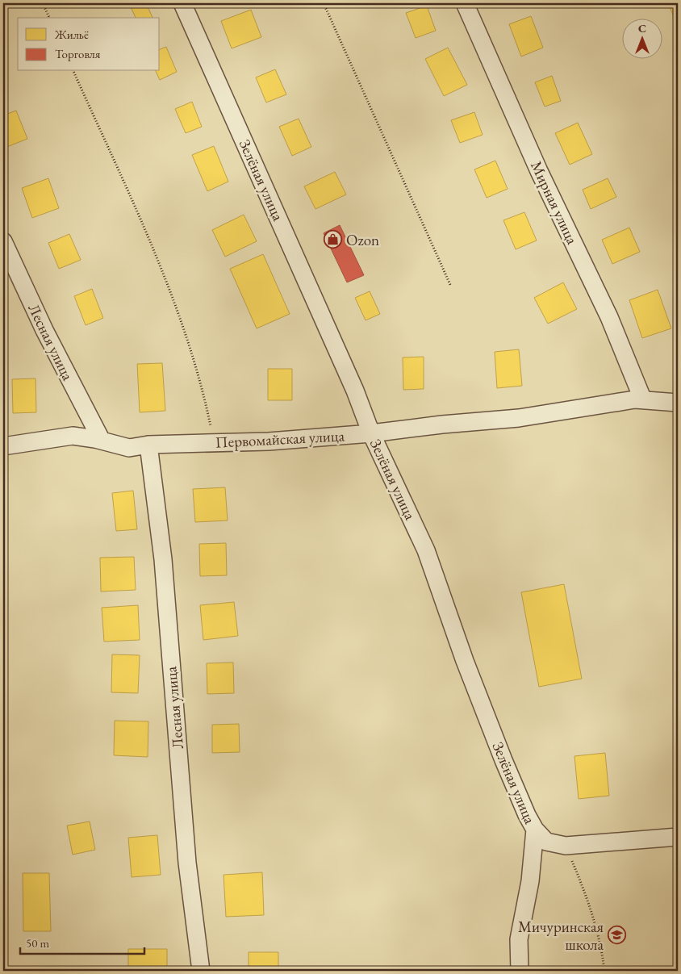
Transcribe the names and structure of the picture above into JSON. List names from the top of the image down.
{
  "streets": {
    "street": [
      "Зелёная улица",
      "Мирная улица",
      "Лесная улица",
      "Первомайская улица"
    ]
  },
  "crossings": [
    ["Зелёная улица", "Первомайская улица"],
    ["Мирная улица", "Первомайская улица"],
    ["Лесная улица", "Первомайская улица"]
  ],
  "places": {
    "shop": ["Ozon"],
    "school or university": ["Мичуринская школа"]
  },
  "legend": ["Жильё", "Торговля"],
  "scale_bar": "50 m",
  "north": "top"
}
